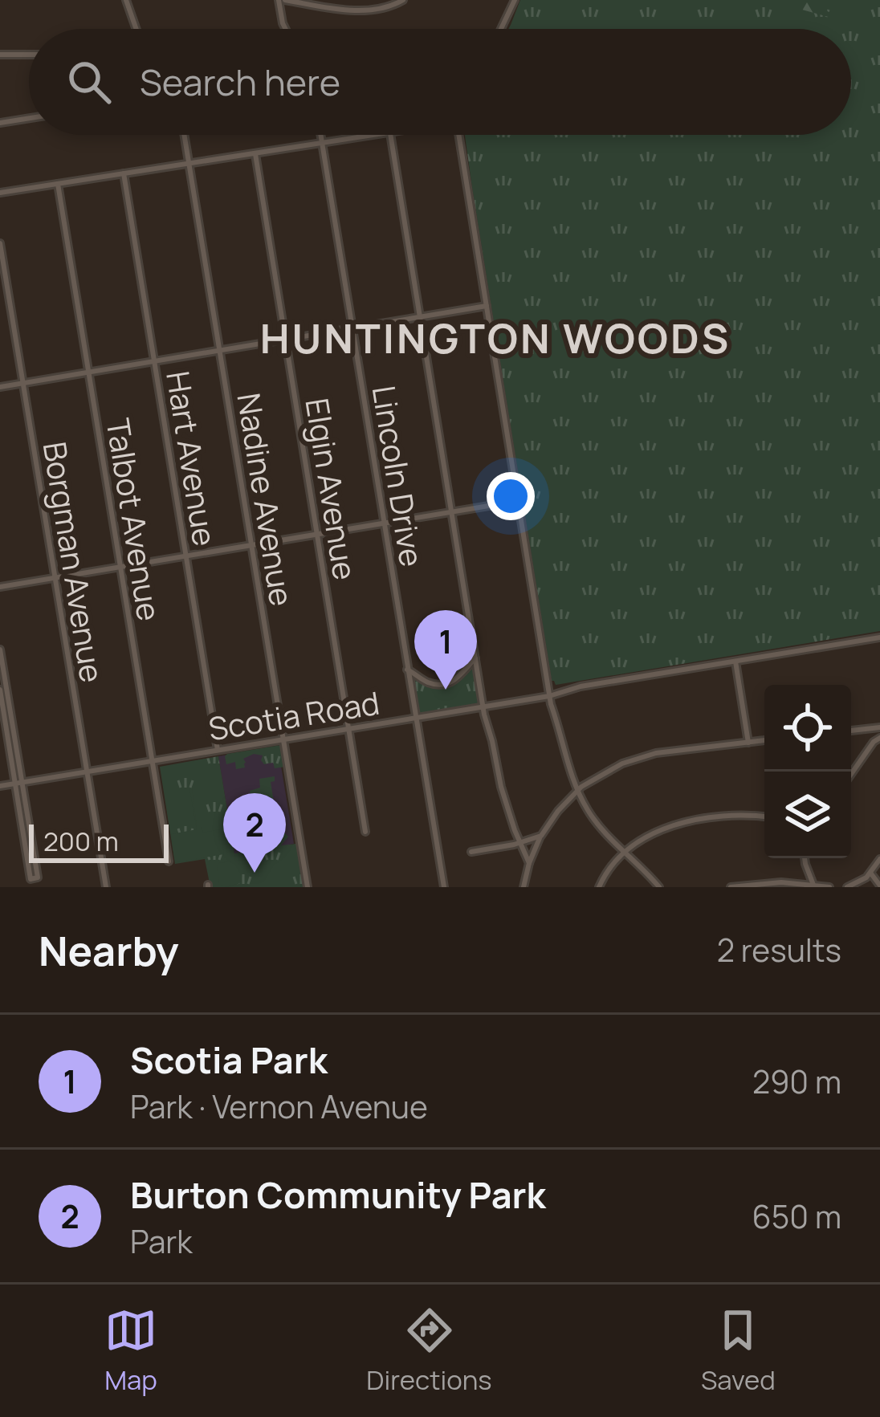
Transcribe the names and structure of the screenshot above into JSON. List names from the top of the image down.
{
  "streets": {
    "street": [
      "Hart Avenue",
      "Lincoln Drive",
      "Elgin Avenue",
      "Nadine Avenue",
      "Talbot Avenue",
      "Borgman Avenue",
      "Scotia Road"
    ]
  },
  "crossings": [
    ["Hart Avenue", "Scotia Road"],
    ["Lincoln Drive", "Scotia Road"],
    ["Elgin Avenue", "Scotia Road"],
    ["Nadine Avenue", "Scotia Road"],
    ["Talbot Avenue", "Scotia Road"],
    ["Borgman Avenue", "Scotia Road"]
  ],
  "districts": ["HUNTINGTON WOODS"],
  "scale_bar": "200 m",
  "page": {
    "search": "Search here",
    "pins": ["1", "2"],
    "scale": "200 m",
    "heading": ["Nearby", "2 results"],
    "list": [
      {
        "mark": "1",
        "name": "Scotia Park",
        "note": "Park · Vernon Avenue",
        "value": "290 m"
      },
      {
        "mark": "2",
        "name": "Burton Community Park",
        "note": "Park",
        "value": "650 m"
      }
    ],
    "nav": ["Map", "Directions", "Saved"]
  }
}
